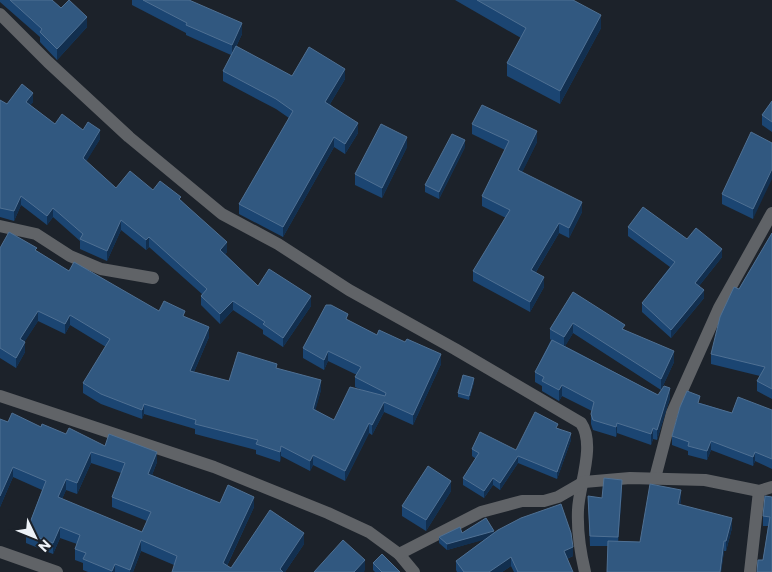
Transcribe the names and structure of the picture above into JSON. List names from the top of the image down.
{
  "north": "bottom right"
}
